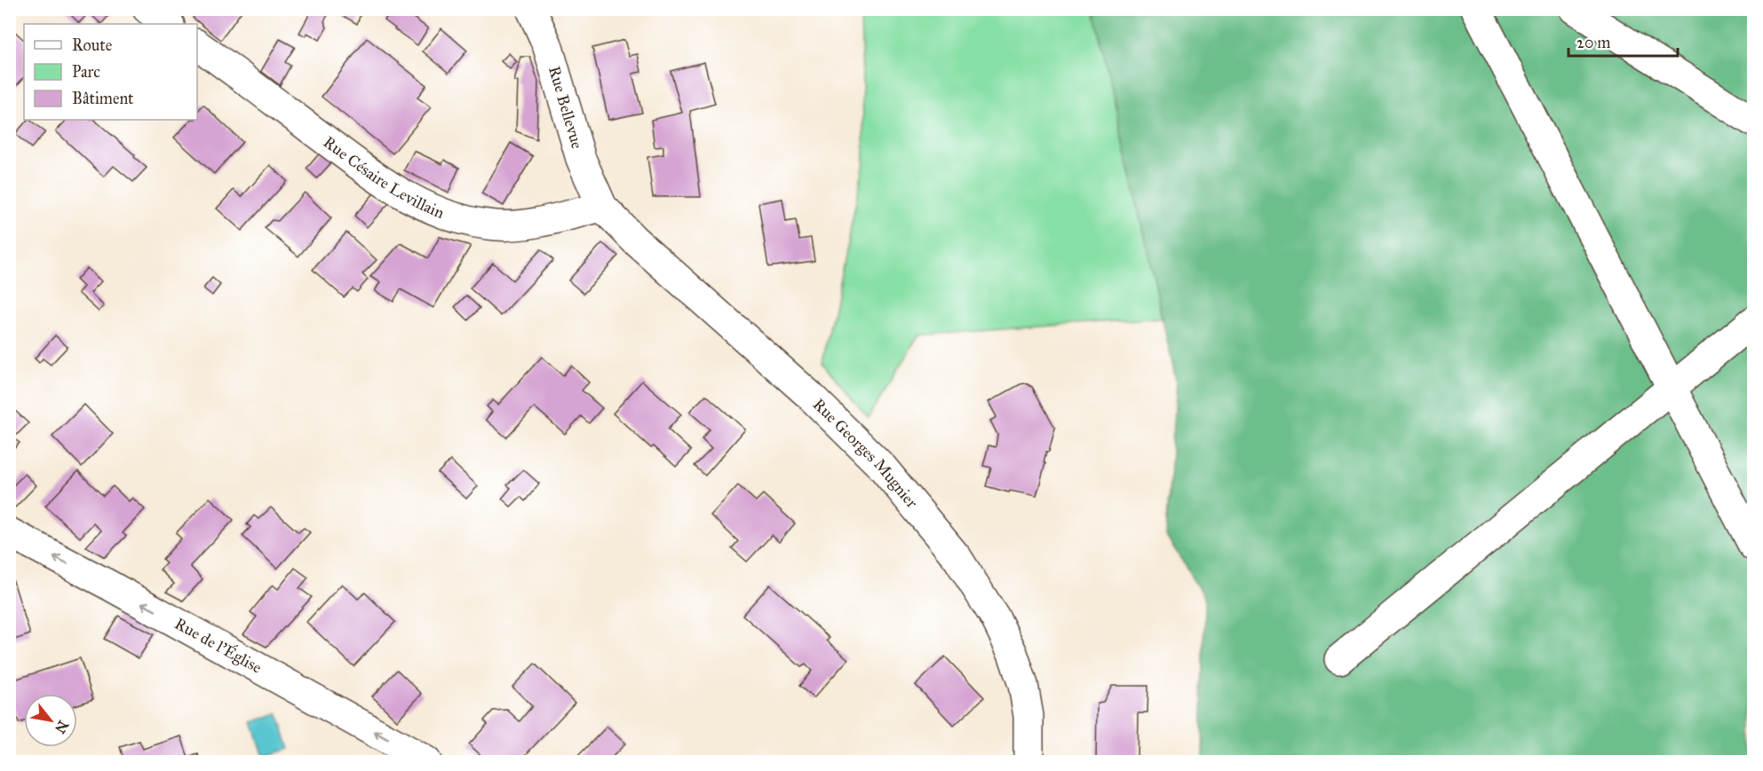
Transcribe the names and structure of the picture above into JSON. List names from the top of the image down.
{
  "streets": {
    "street": [
      "Rue Bellevue",
      "Rue Césaire Levillain",
      "Rue Georges Mugnier",
      "Rue de l'Église"
    ]
  },
  "crossings": [
    ["Rue Bellevue", "Rue Césaire Levillain"],
    ["Rue Bellevue", "Rue Georges Mugnier"],
    ["Rue Césaire Levillain", "Rue Georges Mugnier"]
  ],
  "one_way": ["Rue de l'Église"],
  "legend": ["Route", "Parc", "Bâtiment"],
  "scale_bar": "20 m",
  "north": "bottom right"
}
